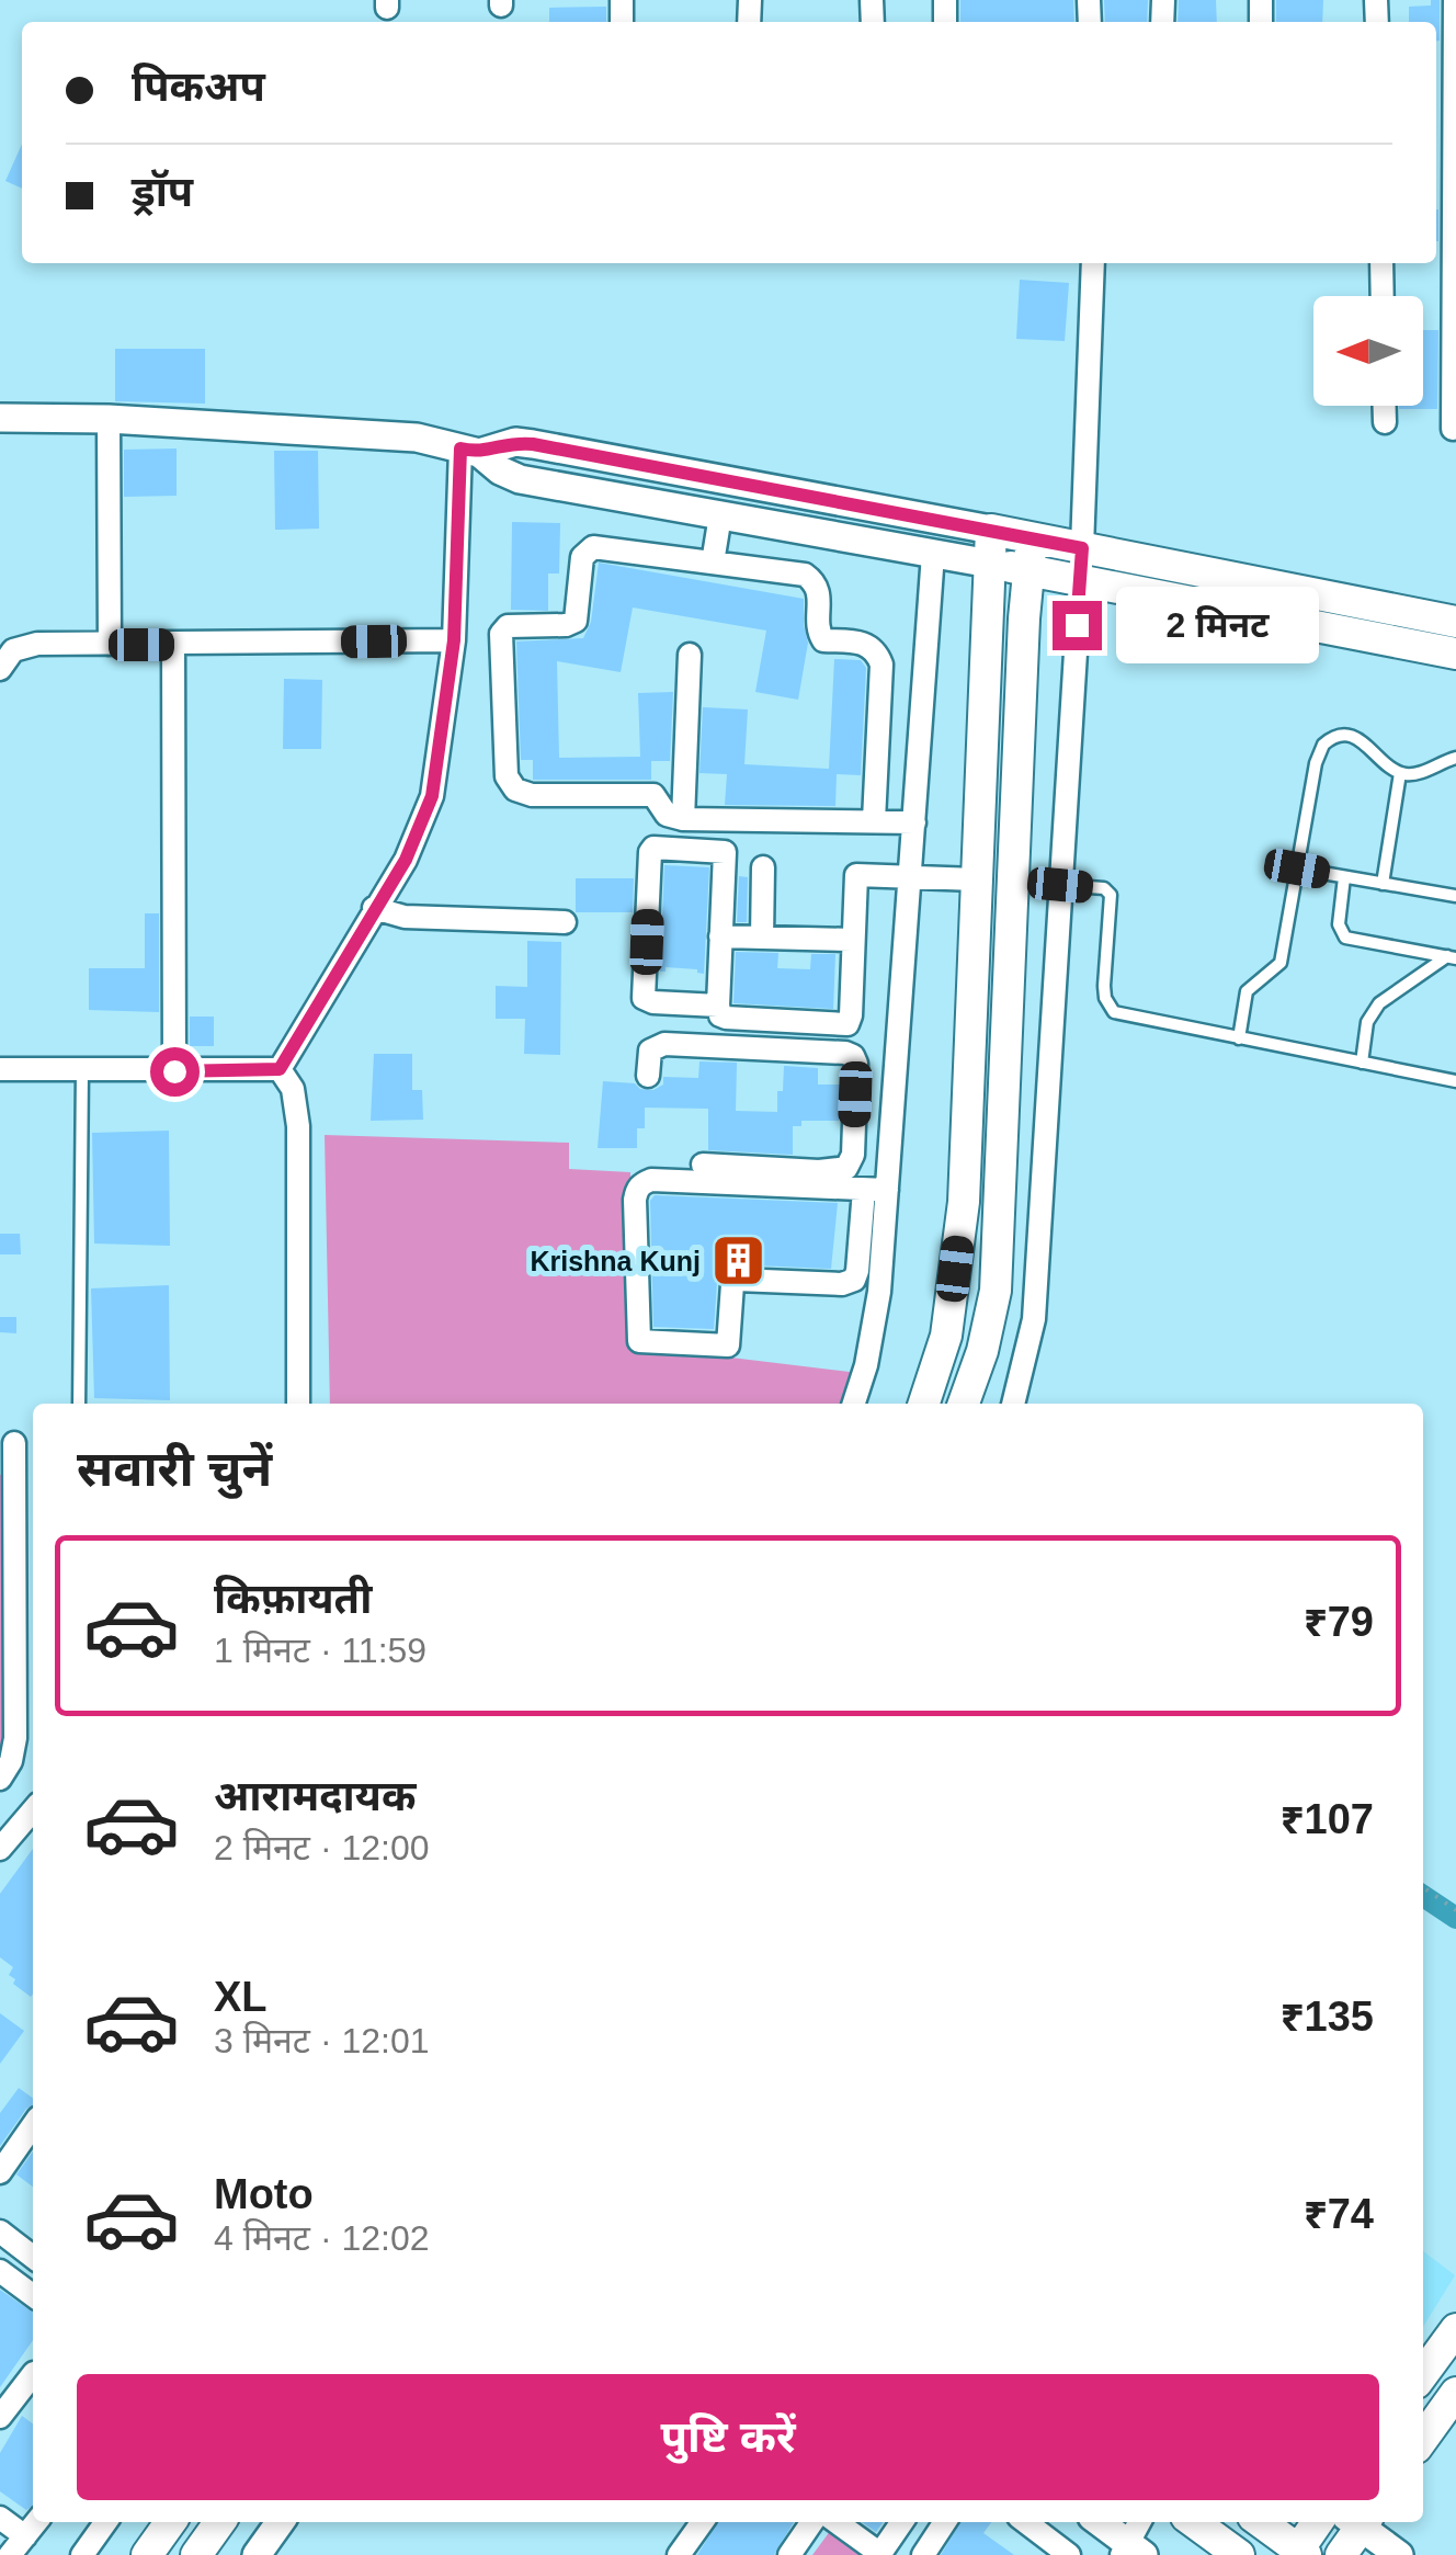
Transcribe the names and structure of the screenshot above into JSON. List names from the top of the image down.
{
  "places": {
    "building": ["Krishna Kunj"]
  },
  "north": "left",
  "page": {
    "banner": ["पिकअप", "ड्रॉप"],
    "bubble": "2 मिनट",
    "heading": "सवारी चुनें",
    "list": [
      {
        "name": "किफ़ायती",
        "note": "1 मिनट · 11:59",
        "value": "₹79"
      },
      {
        "name": "आरामदायक",
        "note": "2 मिनट · 12:00",
        "value": "₹107"
      },
      {
        "name": "XL",
        "note": "3 मिनट · 12:01",
        "value": "₹135"
      },
      {
        "name": "Moto",
        "note": "4 मिनट · 12:02",
        "value": "₹74"
      }
    ],
    "buttons": "पुष्टि करें"
  }
}
